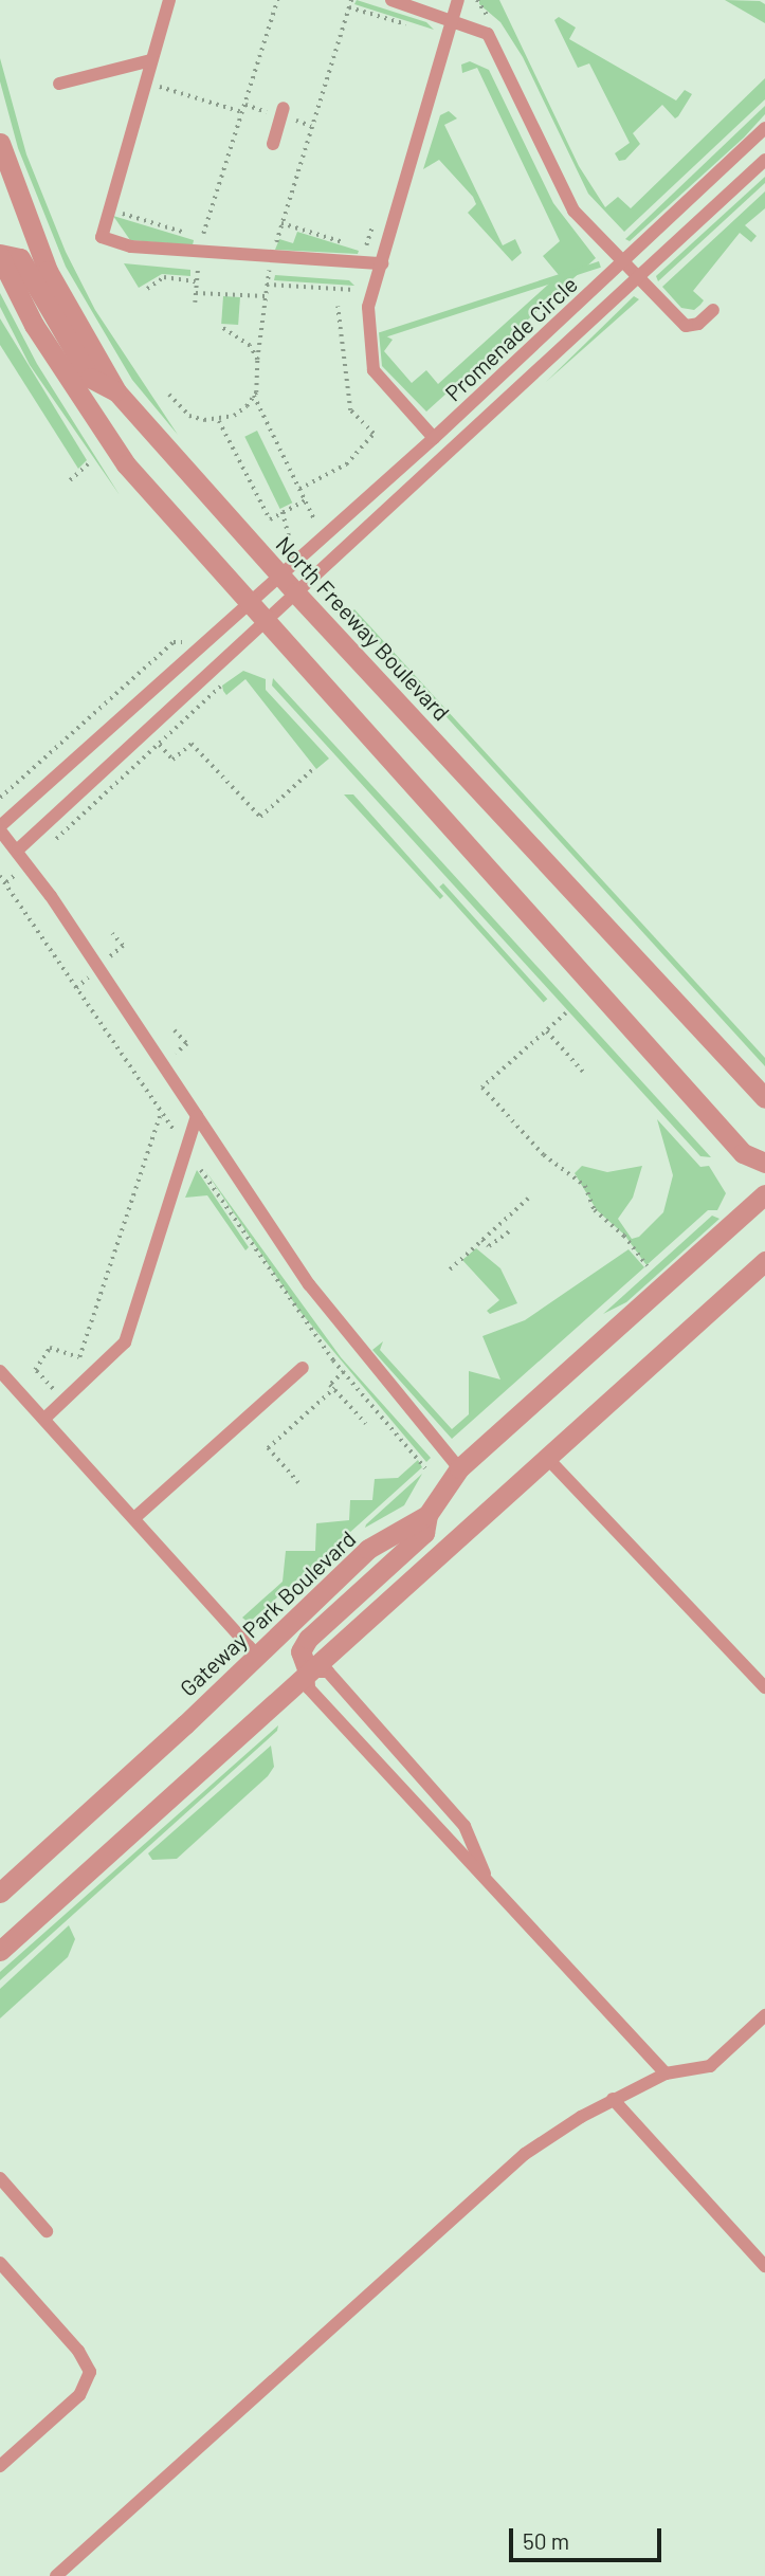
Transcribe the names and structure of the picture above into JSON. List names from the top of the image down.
{
  "streets": {
    "street": ["North Freeway Boulevard", "Gateway Park Boulevard"],
    "lane": ["Promenade Circle"]
  },
  "crossings": [
    ["Promenade Circle", "North Freeway Boulevard"]
  ],
  "scale_bar": "50 m"
}
